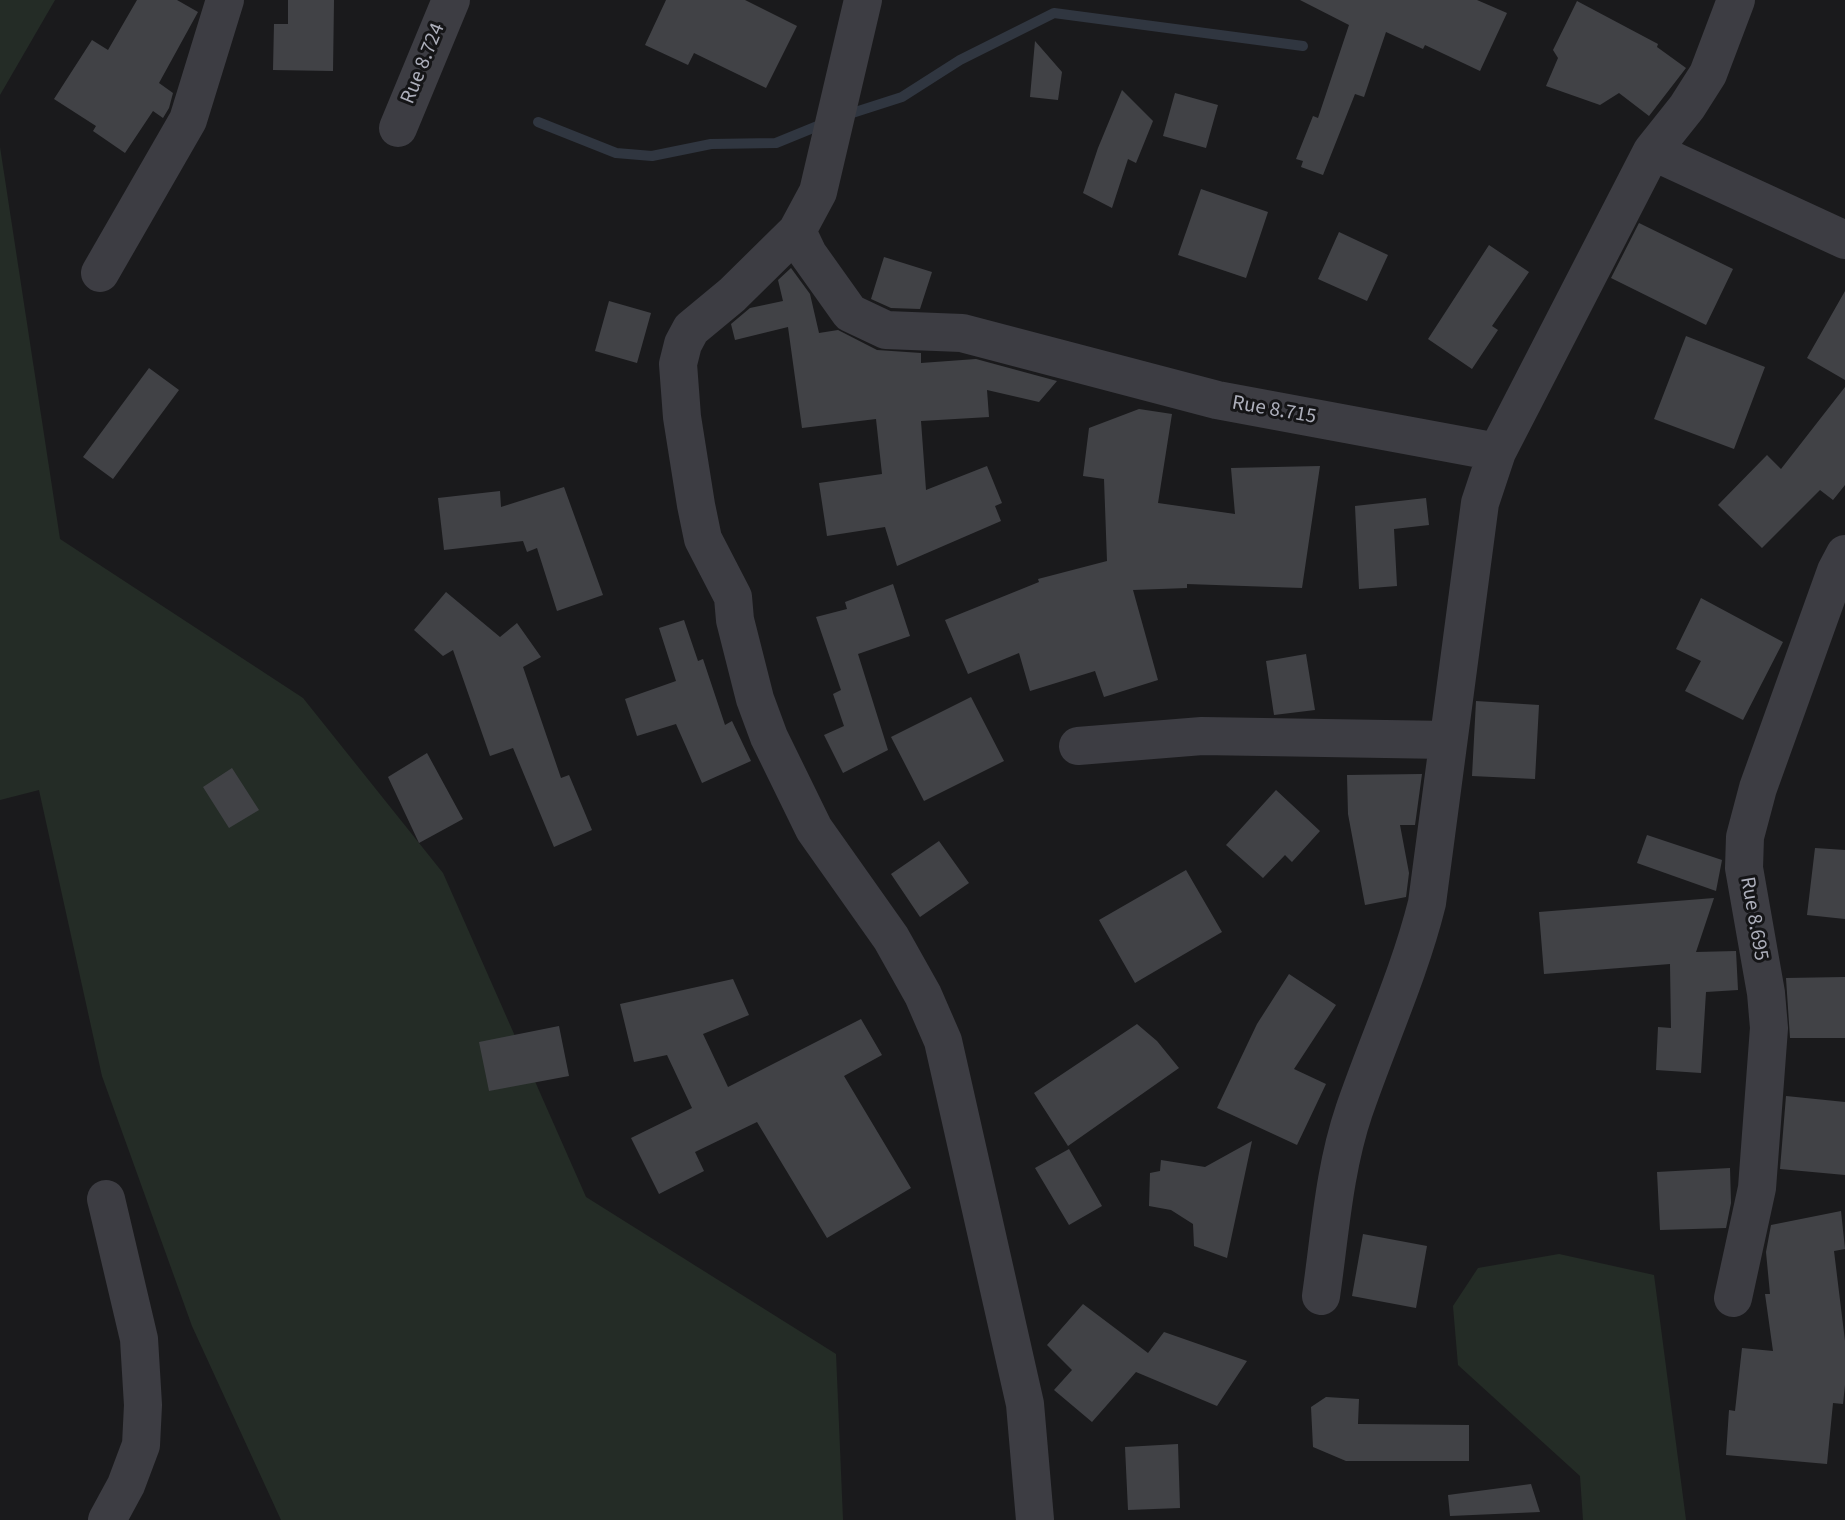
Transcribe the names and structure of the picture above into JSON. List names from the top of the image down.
{
  "streets": {
    "street": ["Rue 8.724", "Rue 8.715", "Rue 8.695"]
  }
}
